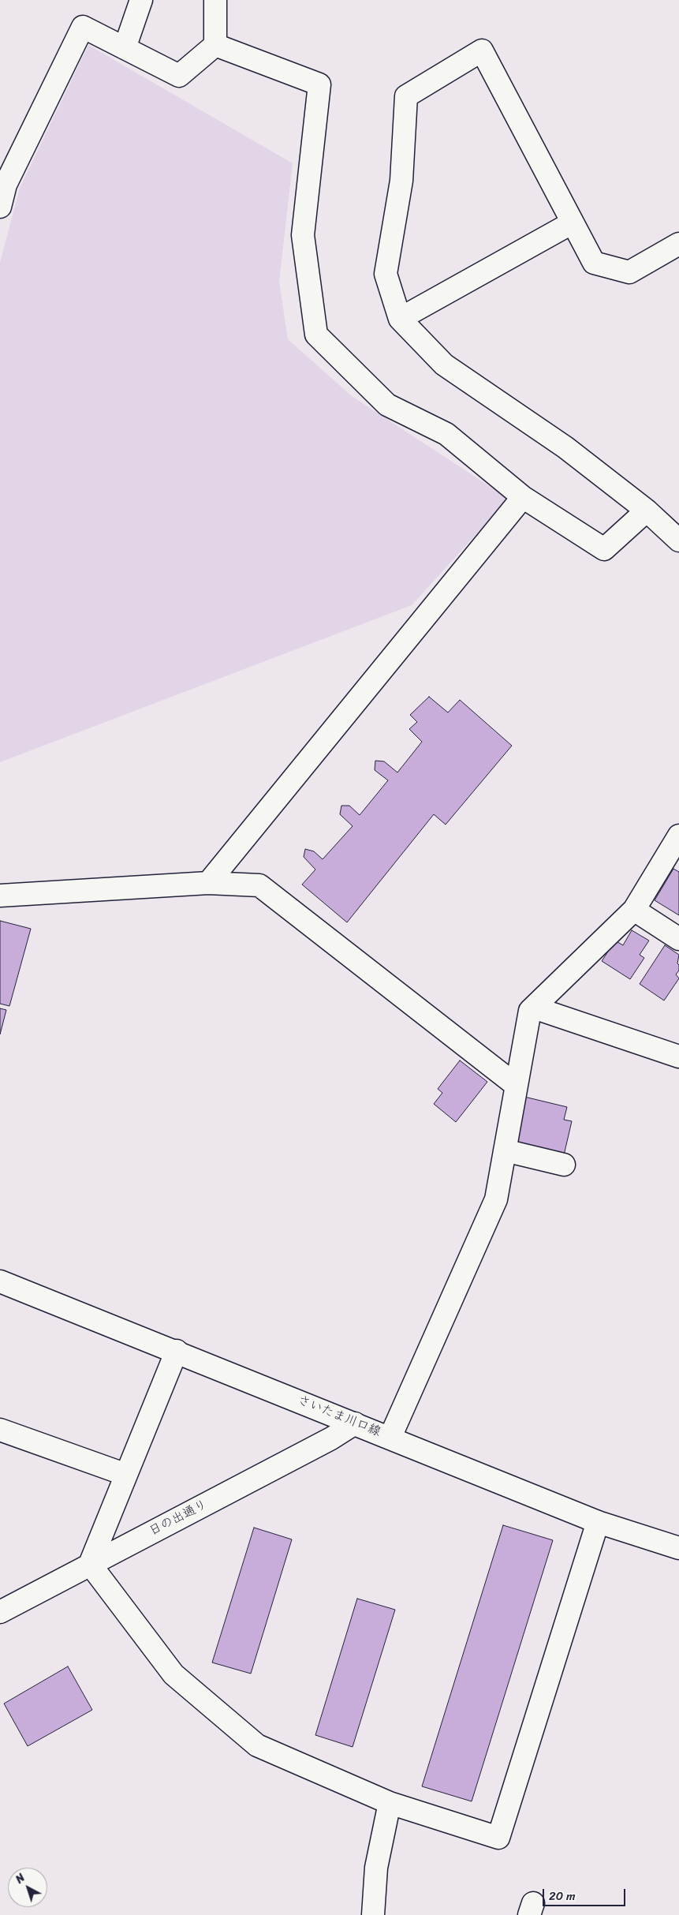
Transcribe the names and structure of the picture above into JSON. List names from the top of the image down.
{
  "streets": {
    "street": ["さいたま川口線", "日の出通り"]
  },
  "crossings": [
    ["さいたま川口線", "日の出通り"]
  ],
  "scale_bar": "20 m",
  "north": "top left"
}
